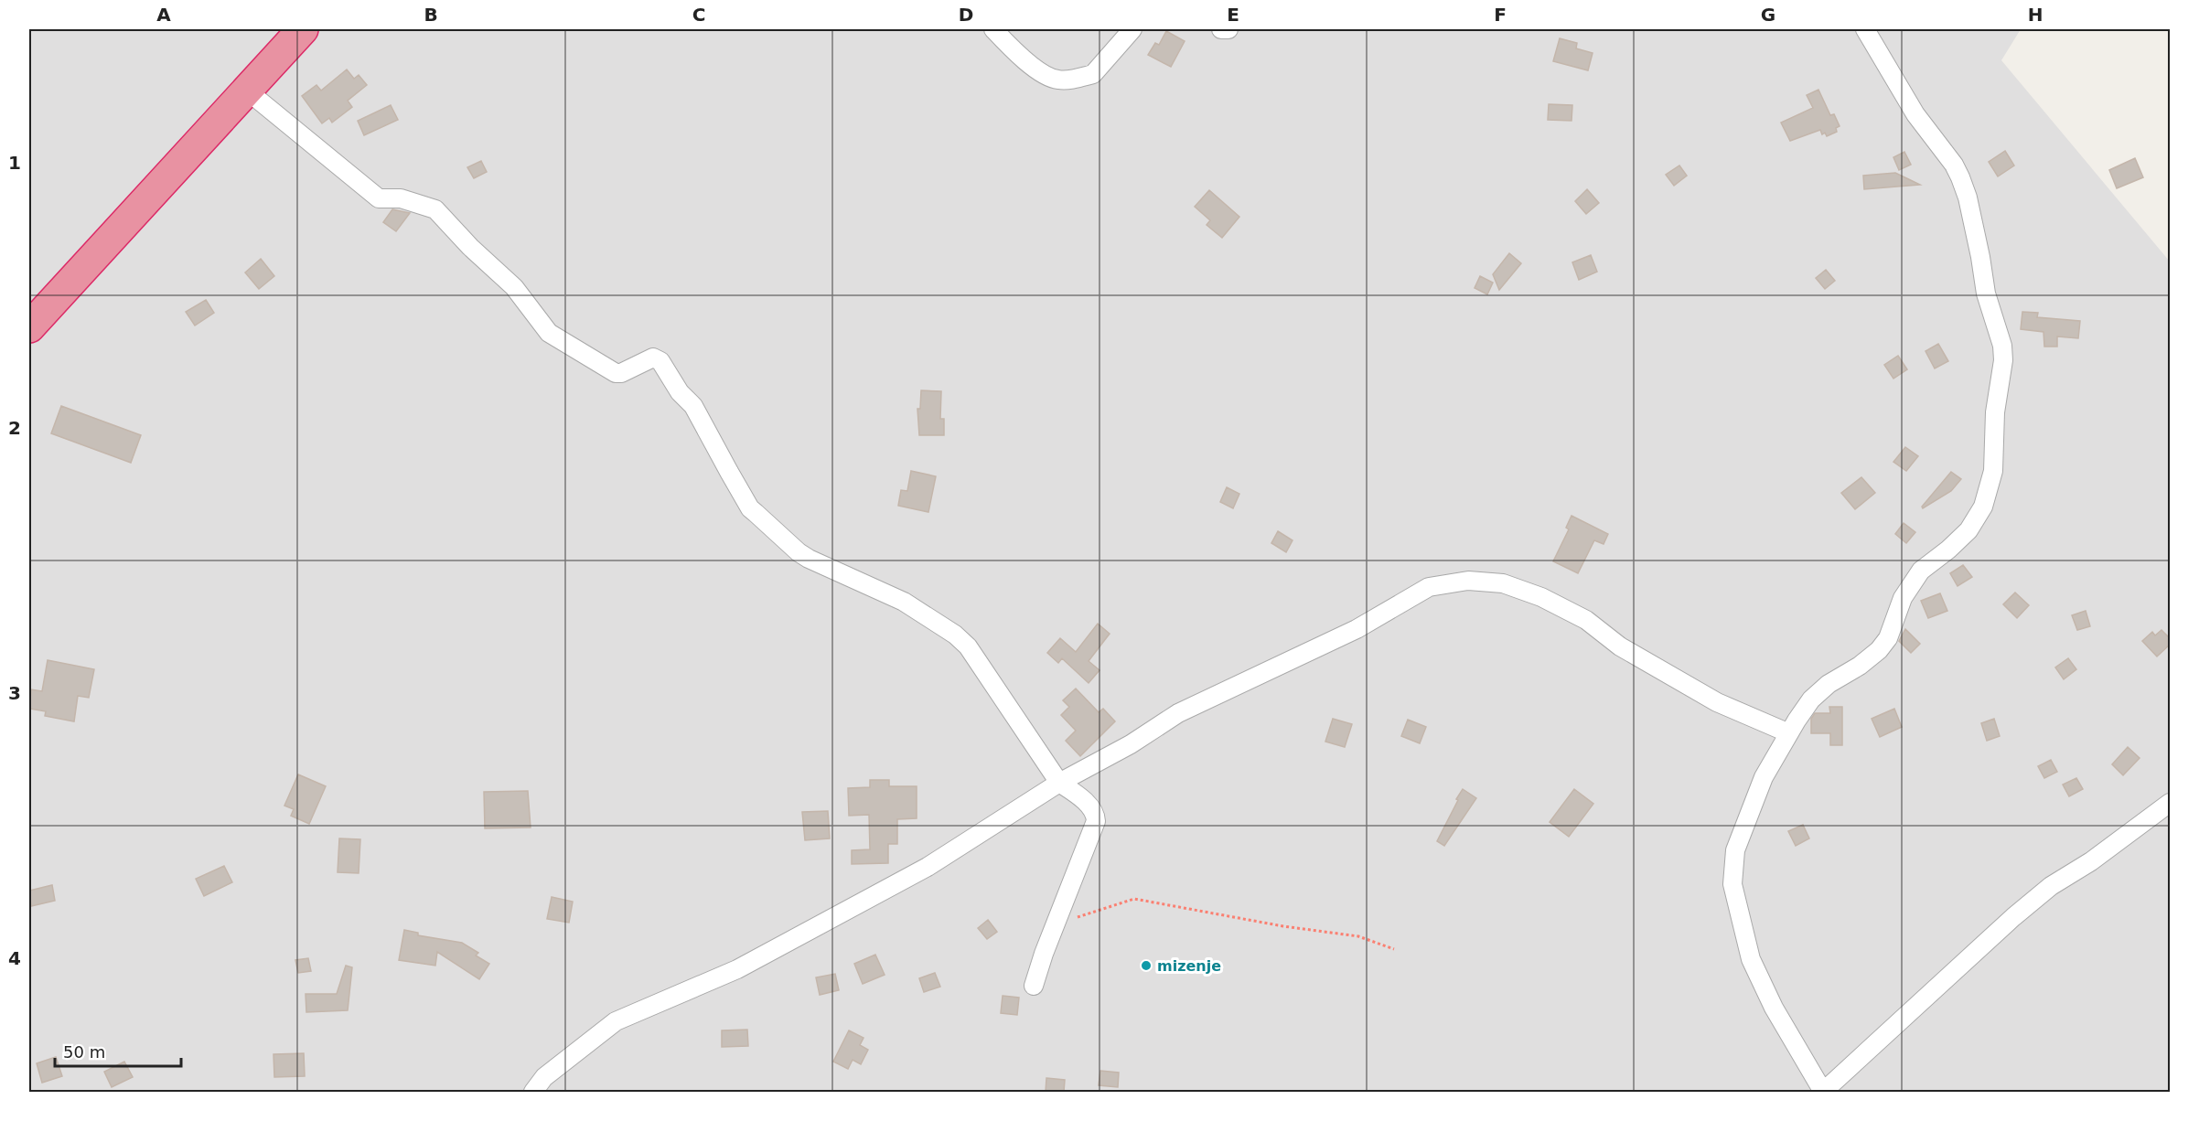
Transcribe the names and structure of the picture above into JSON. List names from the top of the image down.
{
  "places": ["mizenje"],
  "scale_bar": "50 m",
  "grid": {
    "columns": [
      "A",
      "B",
      "C",
      "D",
      "E",
      "F",
      "G",
      "H"
    ],
    "rows": [
      "1",
      "2",
      "3",
      "4"
    ]
  }
}
